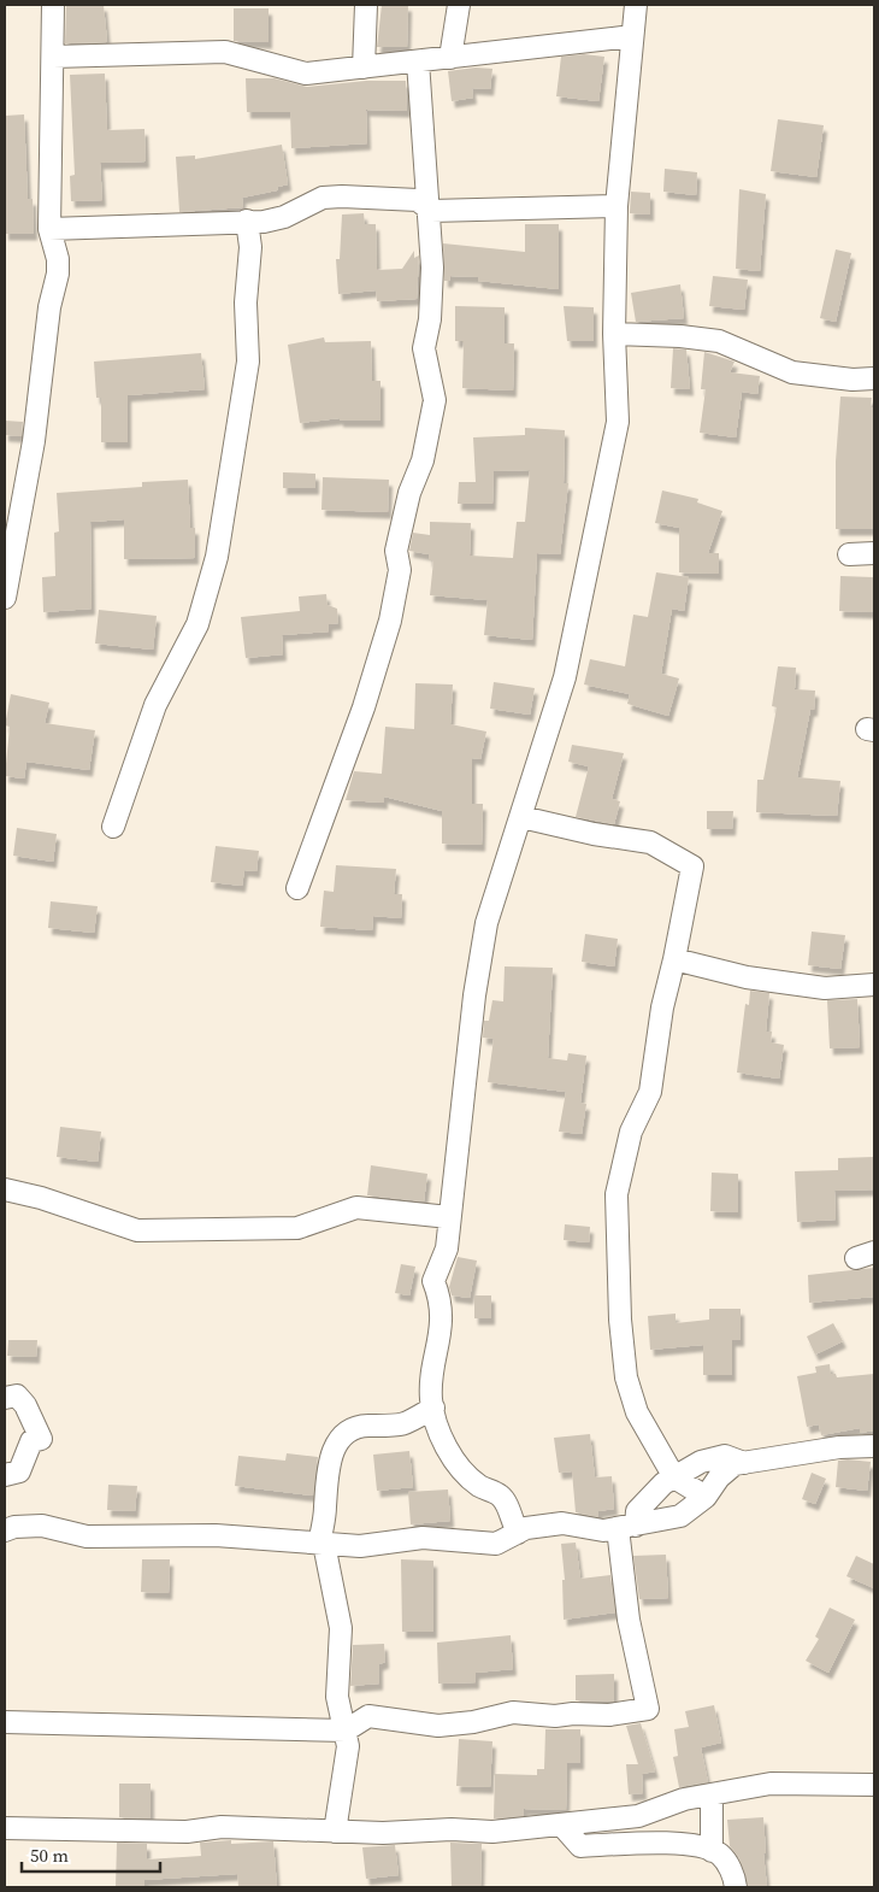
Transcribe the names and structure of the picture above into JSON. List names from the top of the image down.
{
  "scale_bar": "50 m"
}
